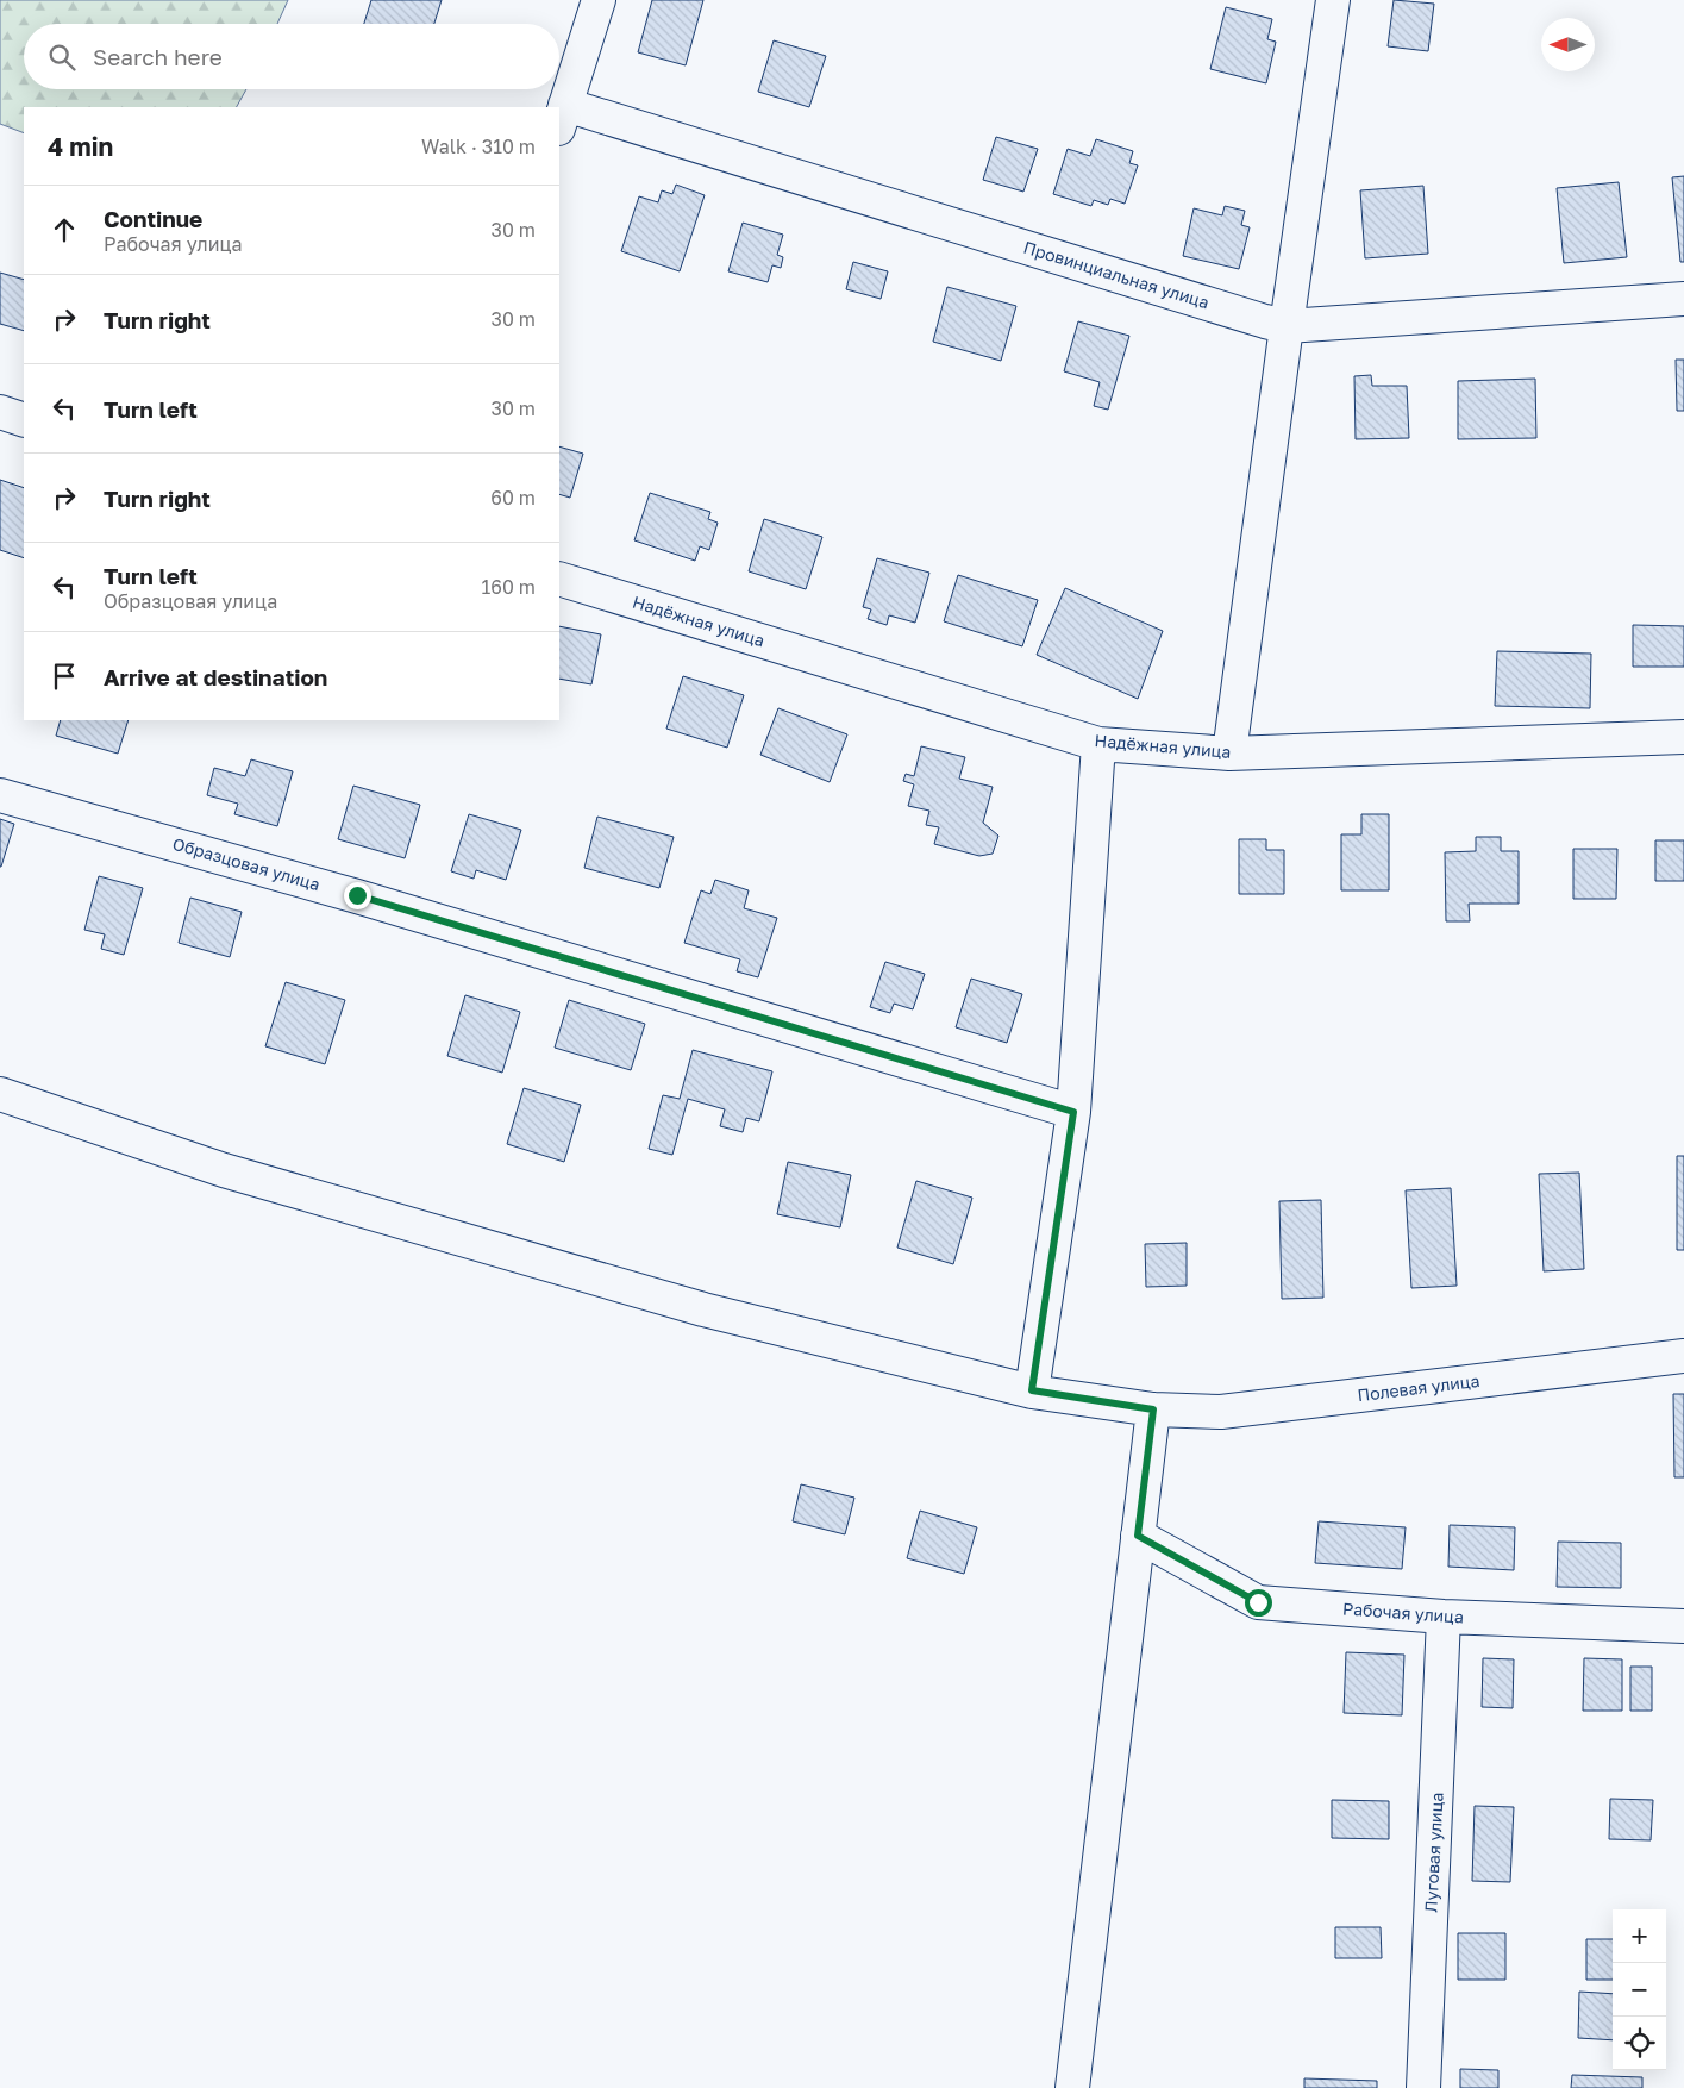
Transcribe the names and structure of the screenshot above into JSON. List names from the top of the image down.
{
  "streets": {
    "street": [
      "Провинциальная улица",
      "Надёжная улица",
      "Образцовая улица",
      "Полевая улица",
      "Рабочая улица",
      "Луговая улица"
    ]
  },
  "crossings": [
    ["Рабочая улица", "Луговая улица"]
  ],
  "north": "left",
  "page": {
    "search": "Search here",
    "heading": ["4 min", "Walk · 310 m"],
    "list": [
      ["Continue", "Рабочая улица", "30 m"],
      ["Turn right", "30 m"],
      ["Turn left", "30 m"],
      ["Turn right", "60 m"],
      ["Turn left", "Образцовая улица", "160 m"],
      "Arrive at destination"
    ],
    "map_buttons": ["+", "−"]
  }
}
